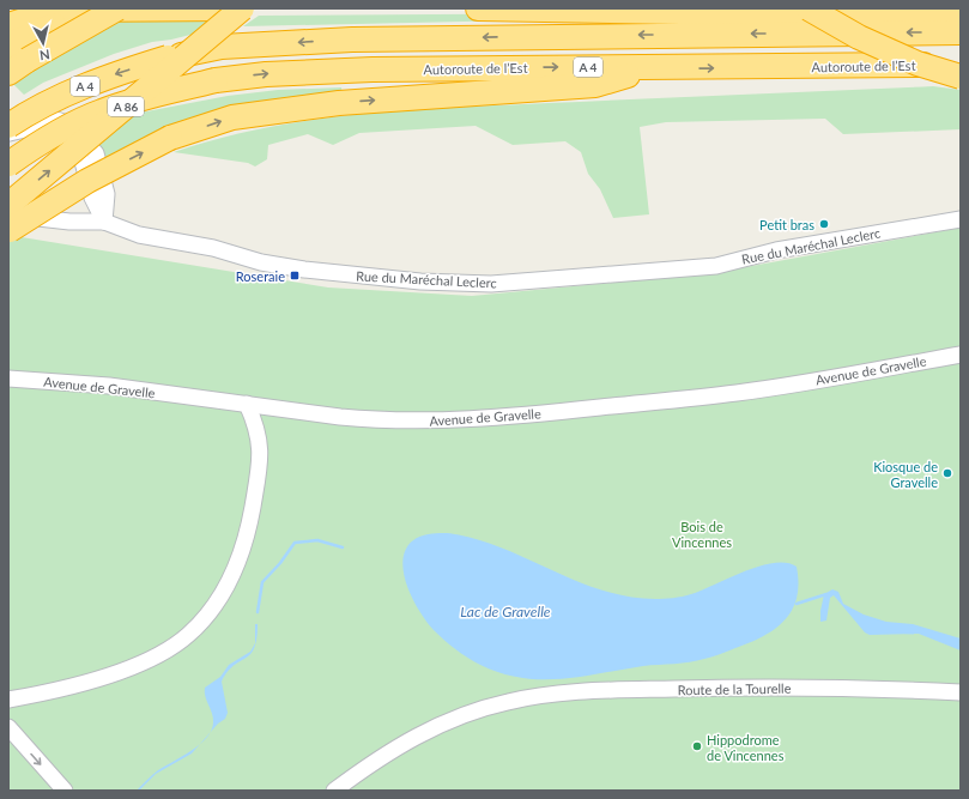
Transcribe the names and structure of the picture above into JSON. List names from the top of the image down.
{
  "streets": {
    "highway": ["Autoroute de l’Est", "A 4", "A 86"],
    "street": ["Rue du Maréchal Leclerc", "Avenue de Gravelle", "Route de la Tourelle"]
  },
  "water": ["Lac de Gravelle"],
  "parks": ["Bois de Vincennes"],
  "places": {
    "other": ["Petit bras", "Kiosque de Gravelle", "Hippodrome de Vincennes"],
    "transit": ["Roseraie"]
  },
  "north": "bottom"
}
